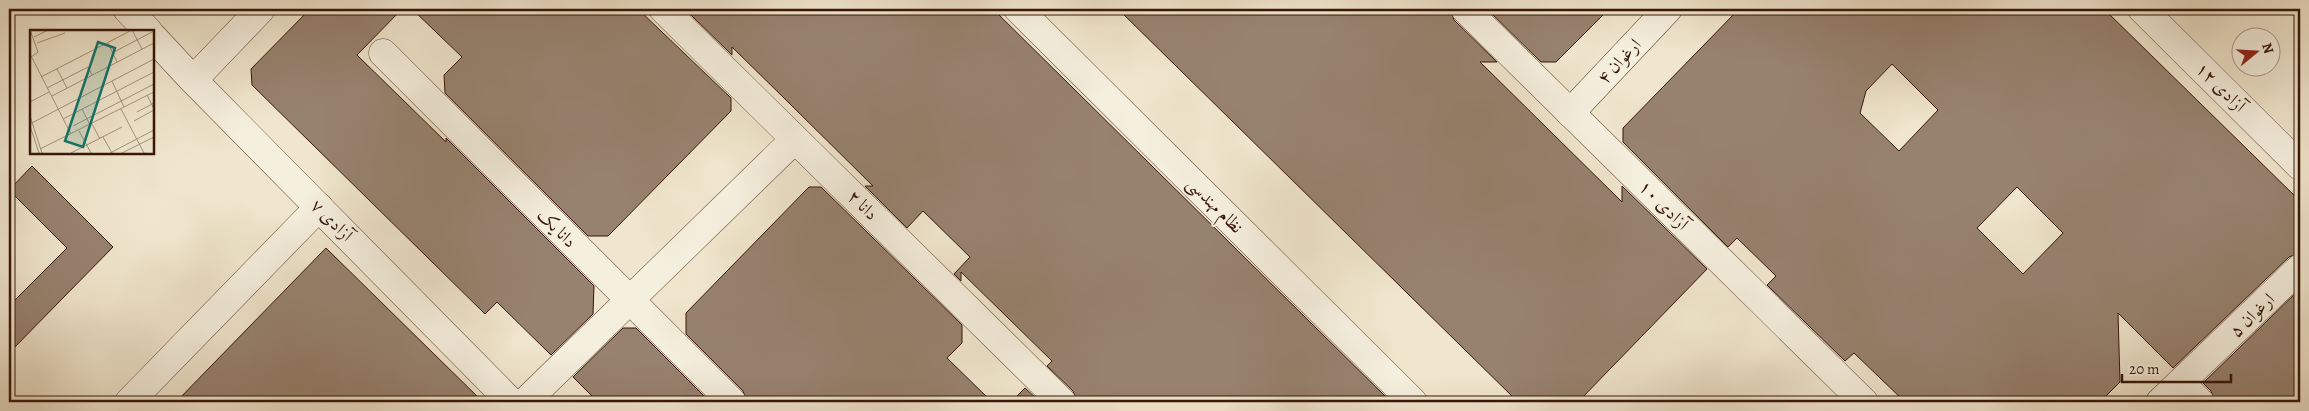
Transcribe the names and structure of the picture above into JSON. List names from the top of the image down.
{
  "streets": {
    "street": [
      "ارغوان ۴",
      "آزادی ۱۲",
      "دانا ۲",
      "نظام مهندسی",
      "آزادی ۱۰",
      "آزادی ۷",
      "دانا یک",
      "ارغوان ۵"
    ]
  },
  "crossings": [
    ["ارغوان ۴", "آزادی ۱۰"]
  ],
  "scale_bar": "20 m",
  "north": "right"
}
